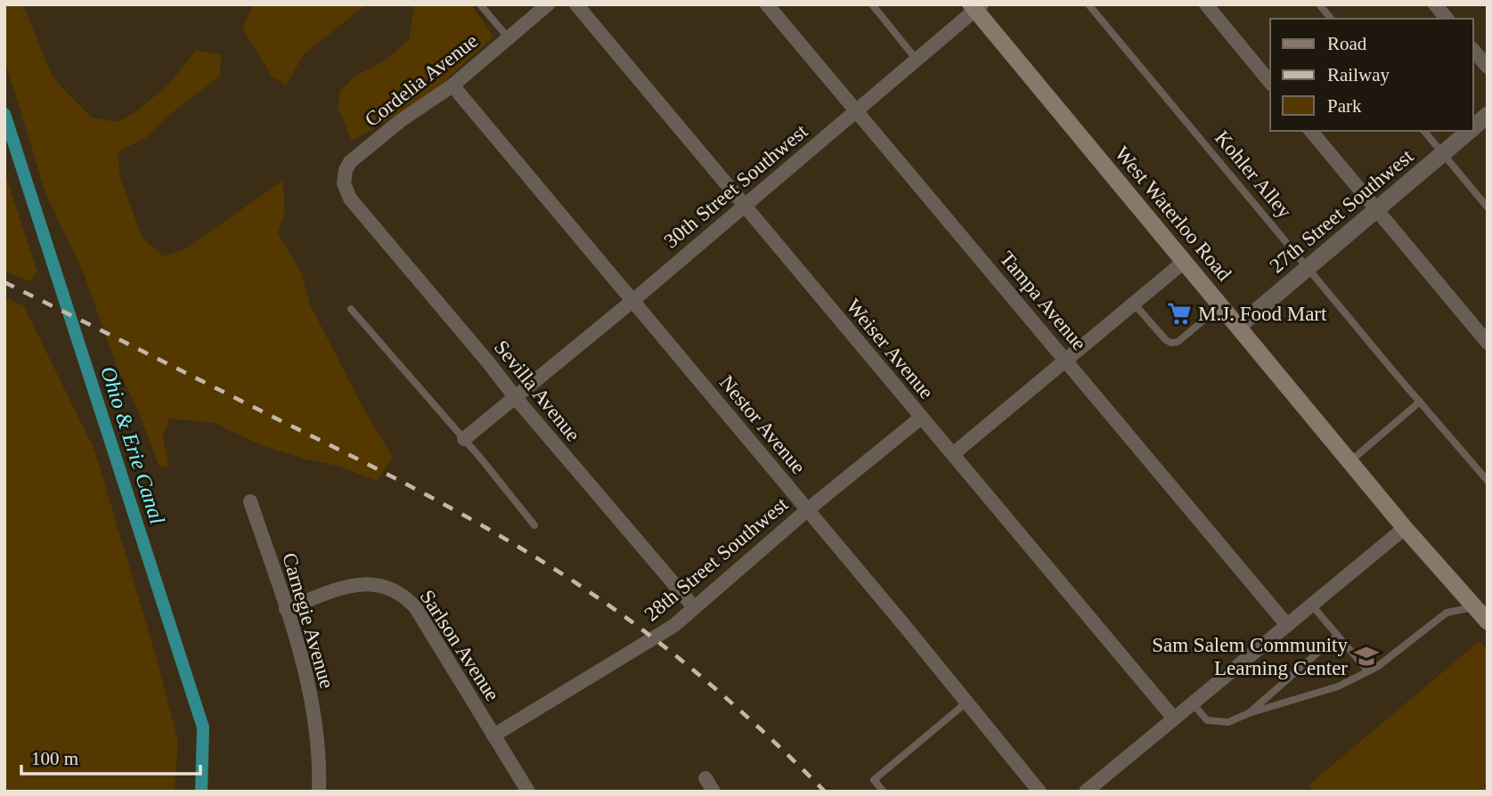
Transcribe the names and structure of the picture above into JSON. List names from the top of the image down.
{
  "streets": {
    "main road": ["West Waterloo Road"],
    "street": [
      "Cordelia Avenue",
      "30th Street Southwest",
      "27th Street Southwest",
      "Tampa Avenue",
      "Weiser Avenue",
      "Sevilla Avenue",
      "Nestor Avenue",
      "28th Street Southwest",
      "Carnegie Avenue",
      "Sarlson Avenue"
    ],
    "lane": ["Kohler Alley"]
  },
  "crossings": [
    ["Cordelia Avenue", "Sevilla Avenue"],
    ["Cordelia Avenue", "Nestor Avenue"],
    ["Kohler Alley", "27th Street Southwest"],
    ["30th Street Southwest", "West Waterloo Road"],
    ["30th Street Southwest", "Tampa Avenue"],
    ["30th Street Southwest", "Weiser Avenue"],
    ["30th Street Southwest", "Sevilla Avenue"],
    ["30th Street Southwest", "Nestor Avenue"],
    ["27th Street Southwest", "West Waterloo Road"],
    ["Weiser Avenue", "28th Street Southwest"],
    ["Sevilla Avenue", "28th Street Southwest"],
    ["Nestor Avenue", "28th Street Southwest"],
    ["28th Street Southwest", "Sarlson Avenue"],
    ["Carnegie Avenue", "Sarlson Avenue"]
  ],
  "water": ["Ohio & Erie Canal"],
  "places": {
    "supermarket": ["M.J. Food Mart"],
    "school or university": ["Sam Salem Community Learning Center"]
  },
  "legend": ["Road", "Railway", "Park"],
  "scale_bar": "100 m"
}
